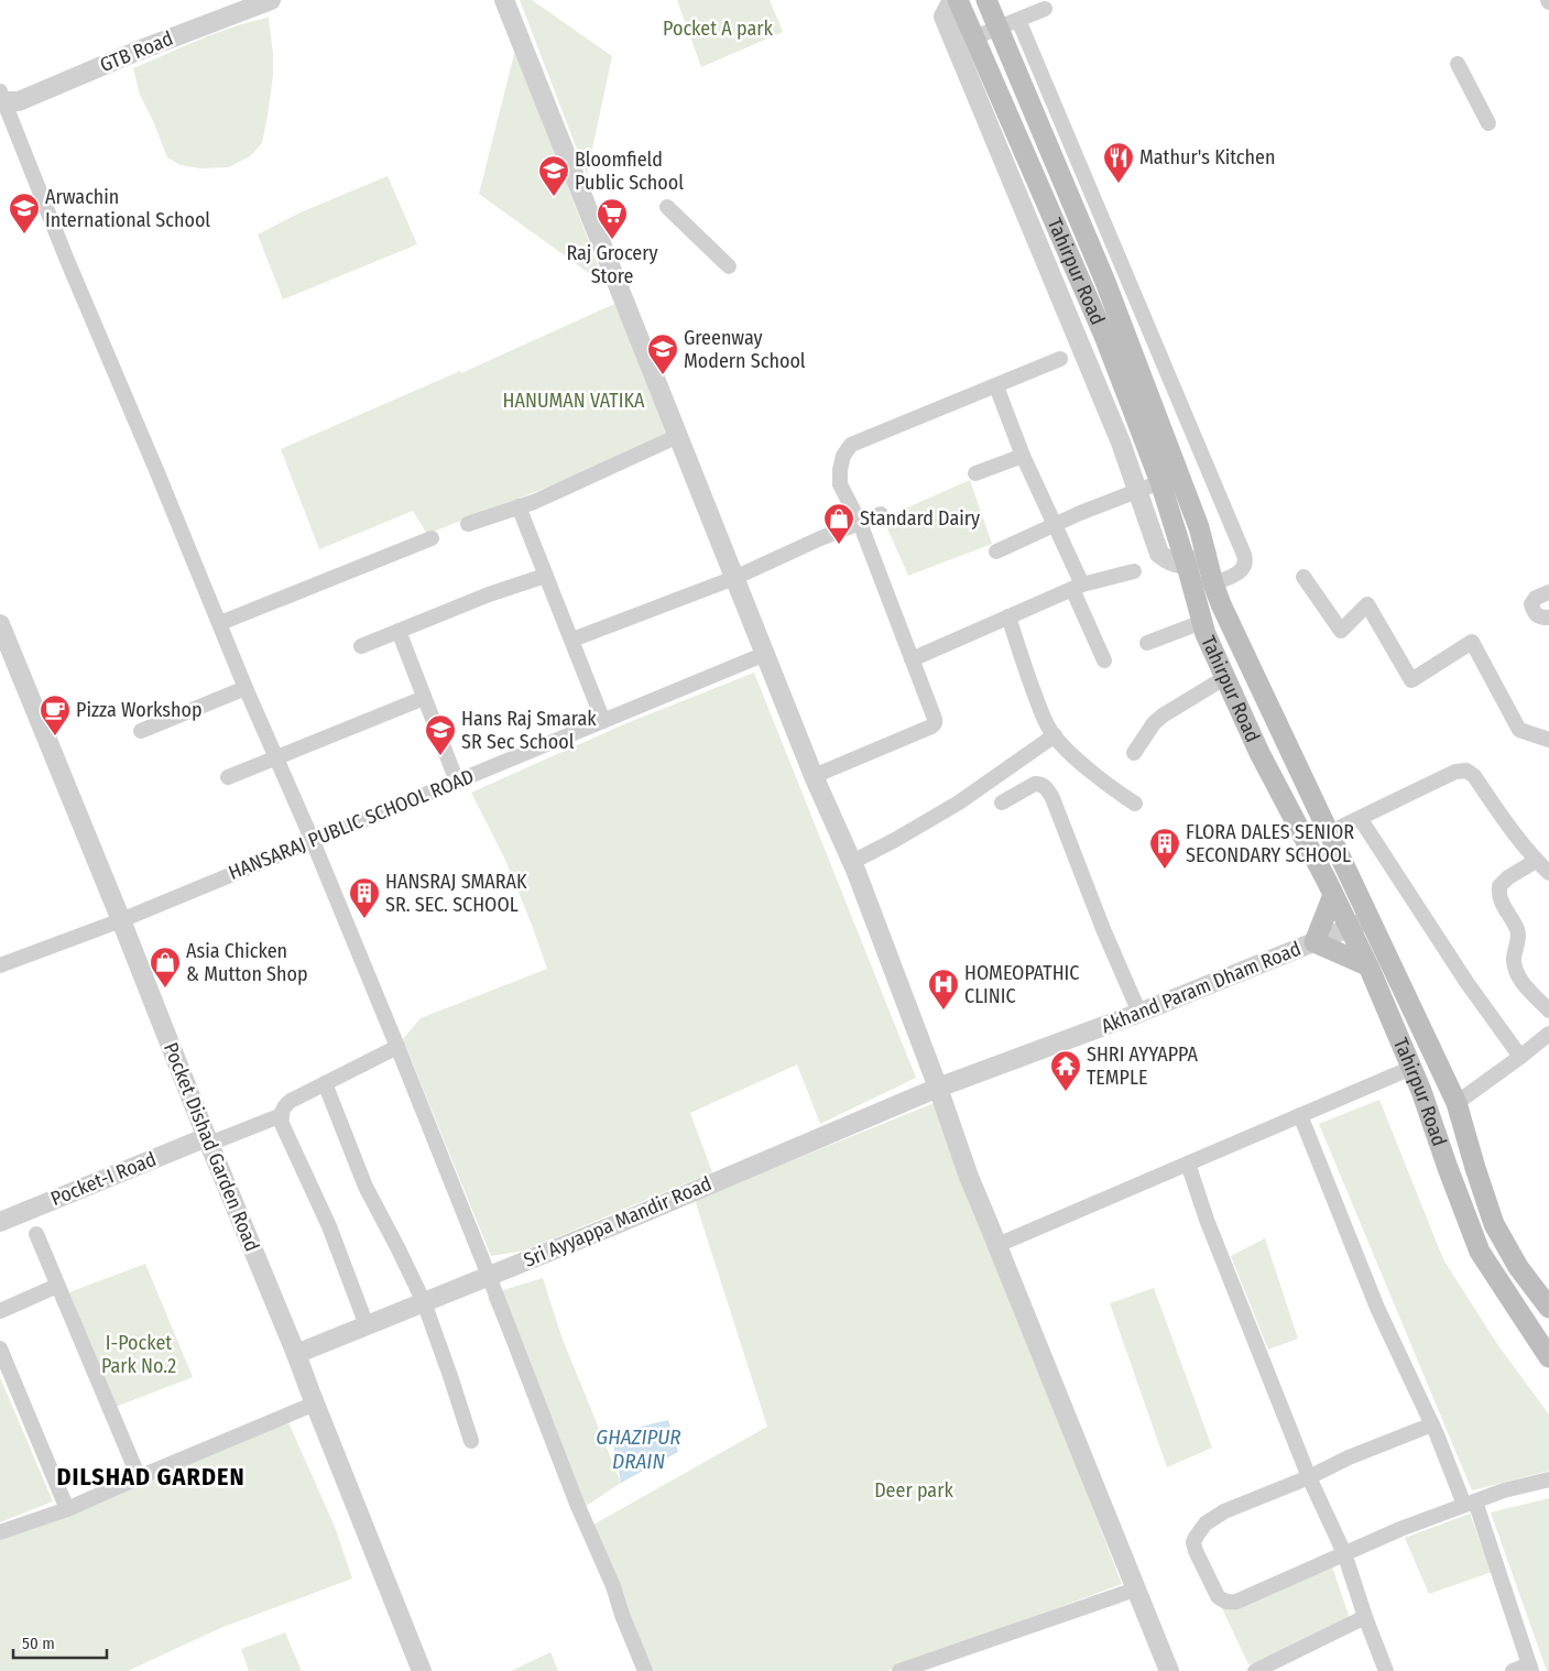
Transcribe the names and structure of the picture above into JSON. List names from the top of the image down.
{
  "streets": {
    "main road": ["Tahirpur Road"],
    "street": [
      "GTB Road",
      "HANSARAJ PUBLIC SCHOOL ROAD",
      "Akhand Param Dham Road",
      "Pocket Dishad Garden Road",
      "Pocket-I Road",
      "Sri Ayyappa Mandir Road"
    ]
  },
  "crossings": [
    ["Tahirpur Road", "Akhand Param Dham Road"],
    ["HANSARAJ PUBLIC SCHOOL ROAD", "Pocket Dishad Garden Road"],
    ["Akhand Param Dham Road", "Sri Ayyappa Mandir Road"],
    ["Pocket Dishad Garden Road", "Pocket-I Road"],
    ["Pocket Dishad Garden Road", "Sri Ayyappa Mandir Road"]
  ],
  "districts": ["DILSHAD GARDEN"],
  "water": ["GHAZIPUR DRAIN"],
  "parks": [
    "Pocket A park",
    "HANUMAN VATIKA",
    "I-Pocket Park No.2",
    "Deer park"
  ],
  "places": {
    "restaurant": ["Mathur's Kitchen"],
    "school or university": [
      "Bloomfield Public School",
      "Arwachin International School",
      "Greenway Modern School",
      "Hans Raj Smarak SR Sec School"
    ],
    "supermarket": ["Raj Grocery Store"],
    "shop": ["Standard Dairy", "Asia Chicken & Mutton Shop"],
    "cafe": ["Pizza Workshop"],
    "building": ["FLORA DALES SENIOR SECONDARY SCHOOL", "HANSRAJ SMARAK SR. SEC. SCHOOL"],
    "hospital": ["HOMEOPATHIC CLINIC"],
    "temple": ["SHRI AYYAPPA TEMPLE"]
  },
  "scale_bar": "50 m"
}
